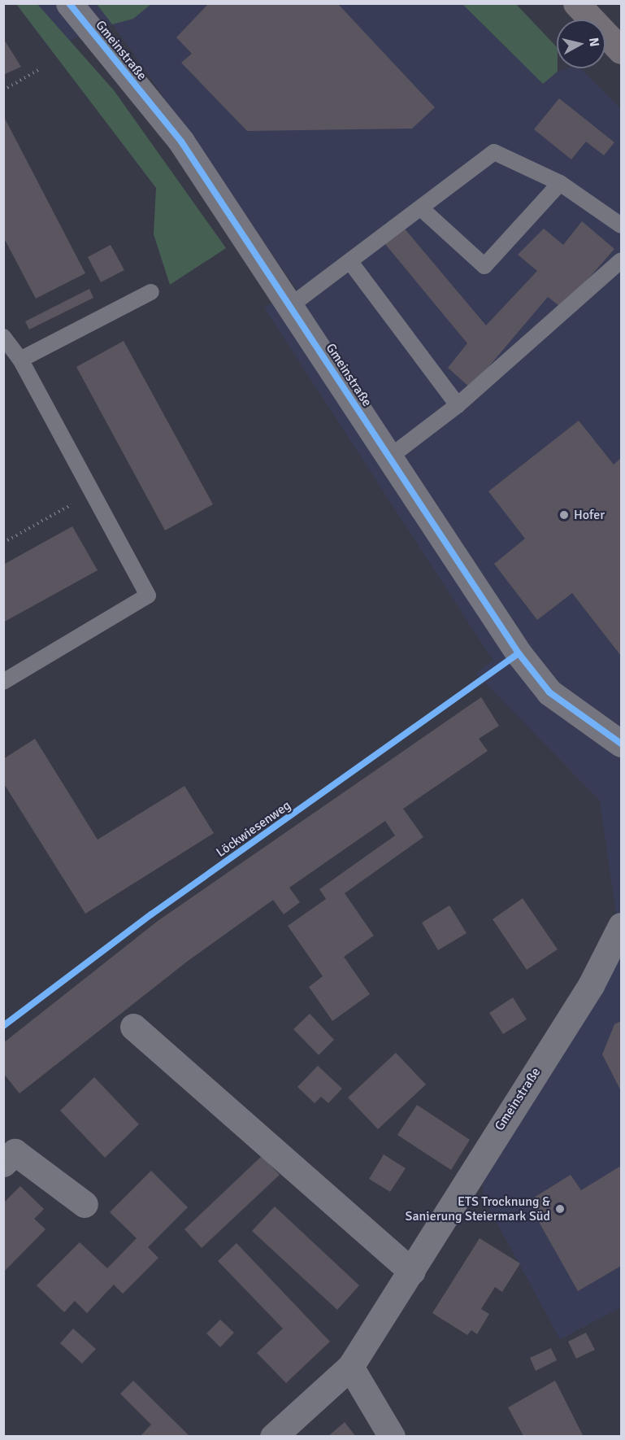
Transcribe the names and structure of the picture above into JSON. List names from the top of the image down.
{
  "streets": {
    "street": ["Gmeinstraße"],
    "cycle path": ["Löckwiesenweg"]
  },
  "places": ["Hofer", "ETS Trocknung & Sanierung Steiermark Süd"],
  "north": "right"
}
